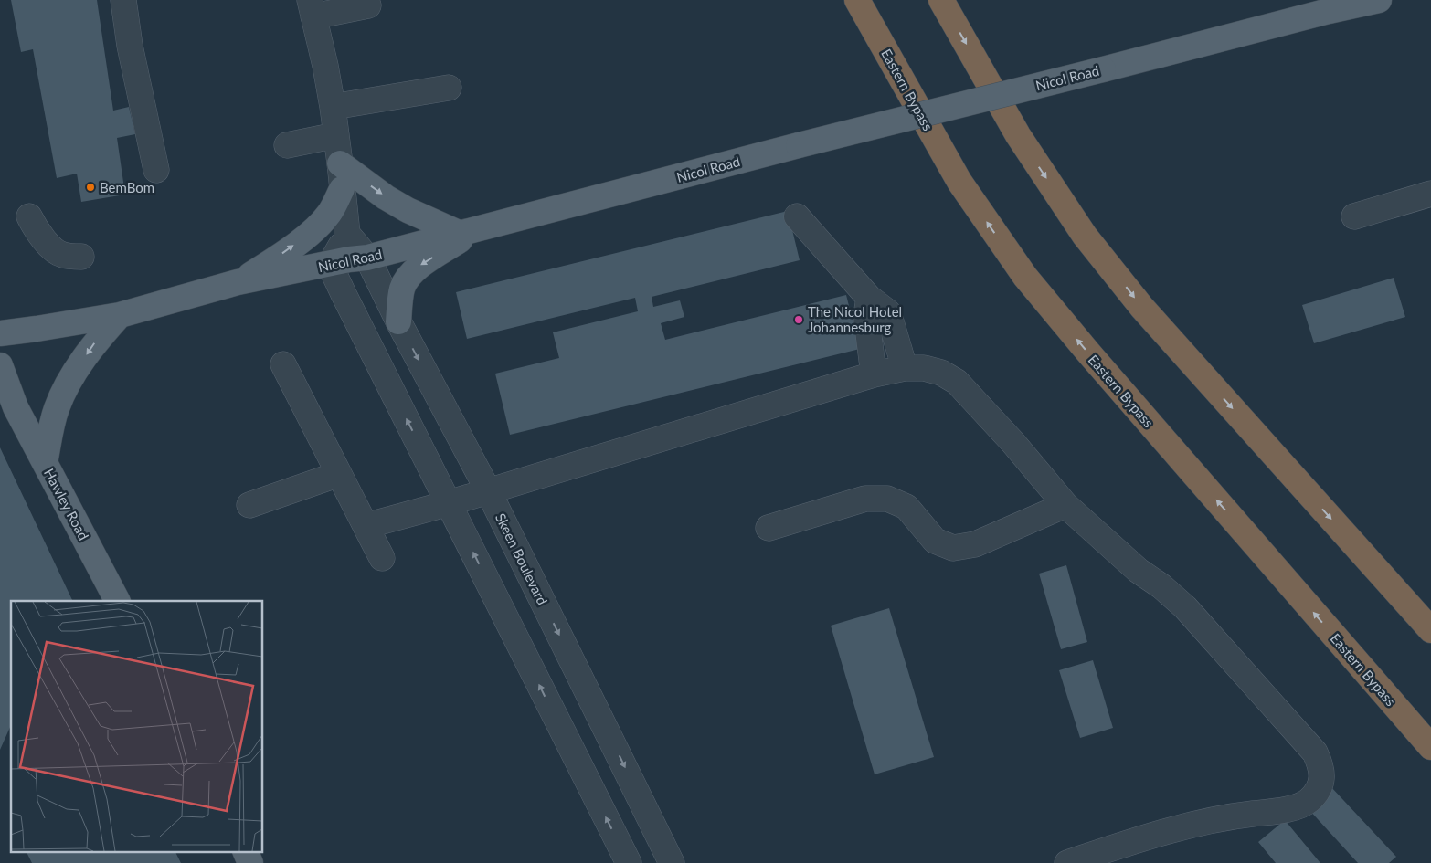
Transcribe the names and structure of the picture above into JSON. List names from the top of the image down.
{
  "streets": {
    "highway": ["Eastern Bypass"],
    "main road": ["Nicol Road", "Hawley Road"],
    "street": ["Skeen Boulevard"]
  },
  "crossings": [
    ["Nicol Road", "Skeen Boulevard"]
  ],
  "places": ["BemBom", "The Nicol Hotel Johannesburg"]
}
